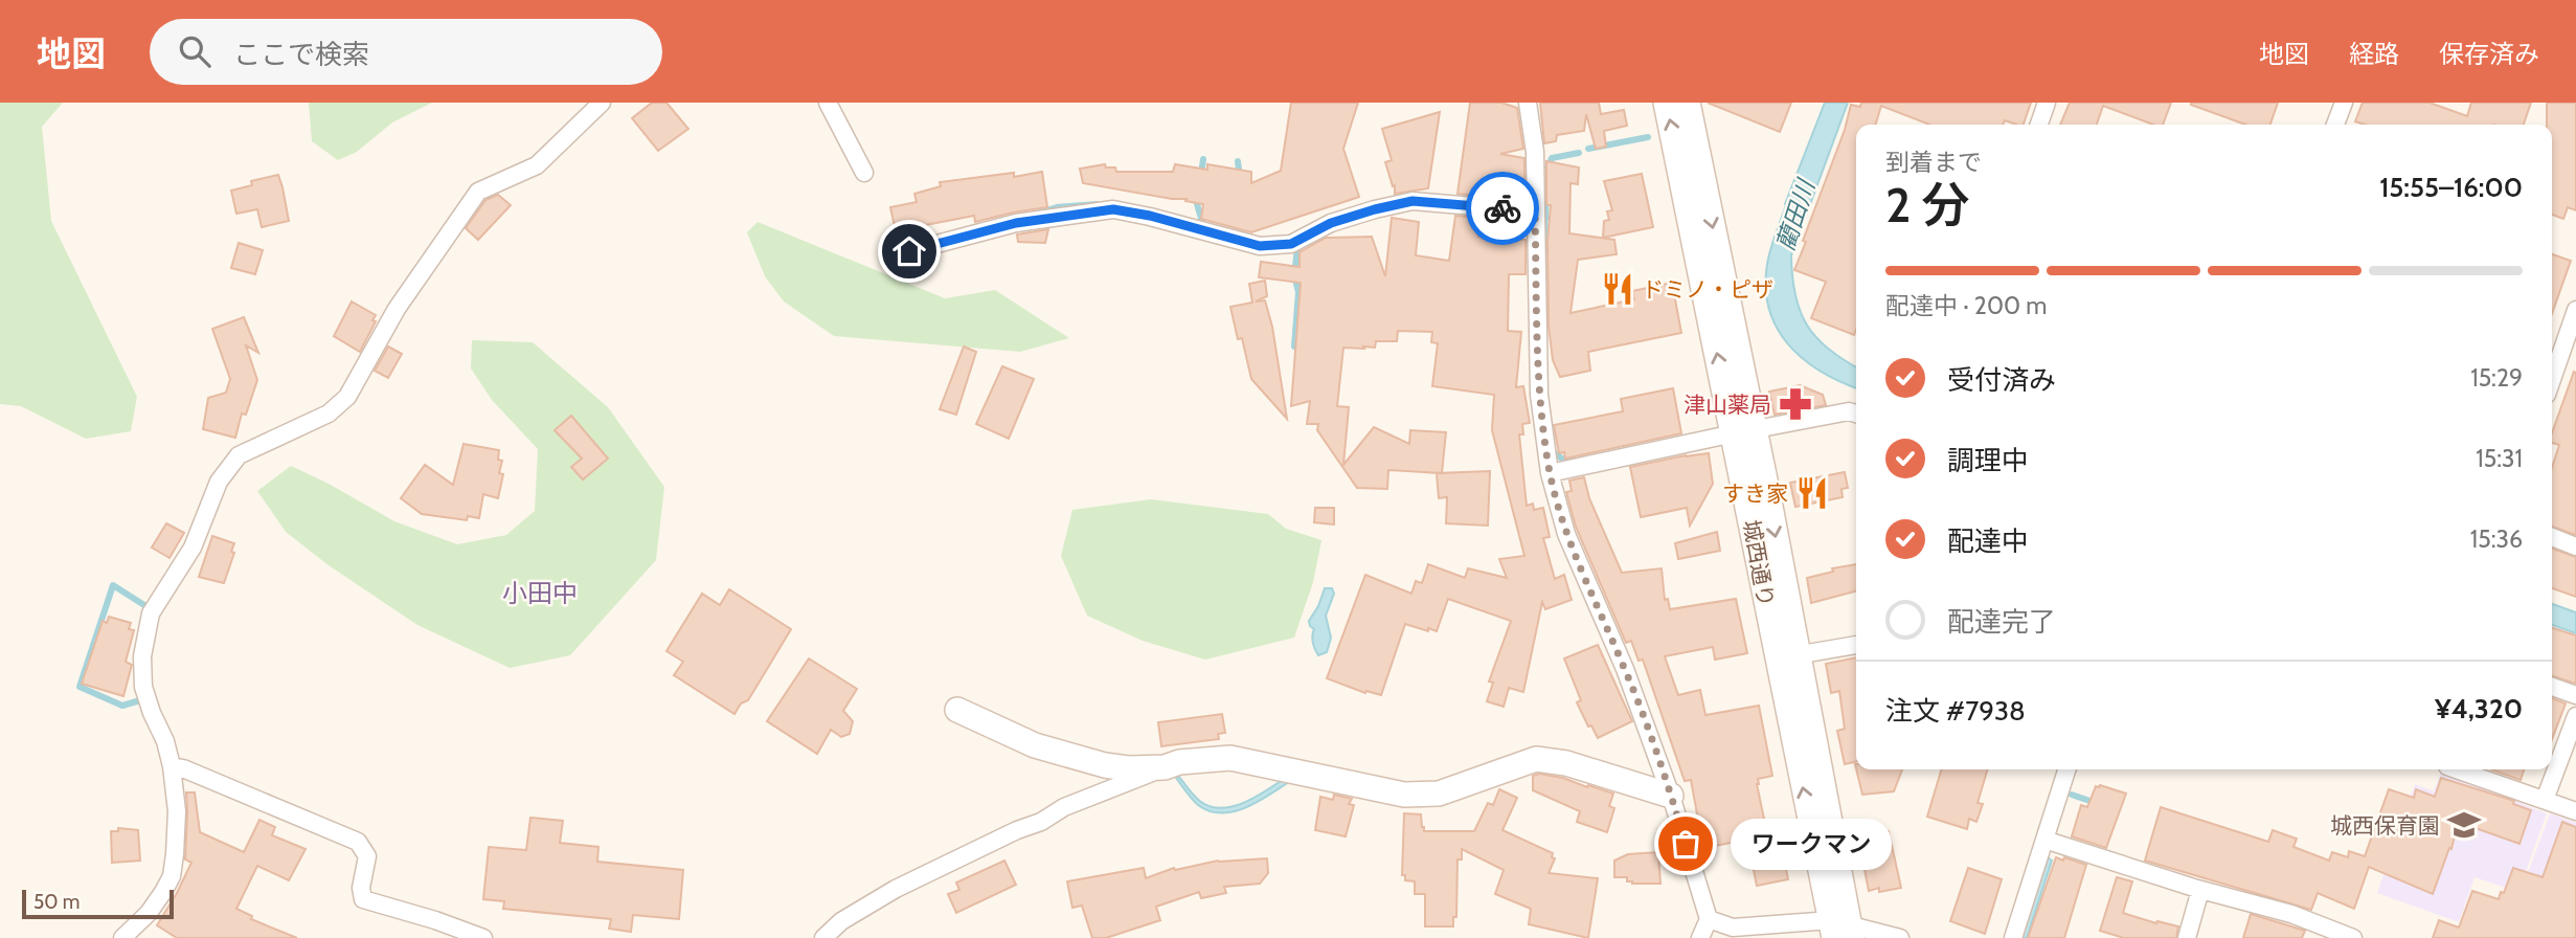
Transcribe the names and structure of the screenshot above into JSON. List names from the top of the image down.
{
  "streets": {
    "street": ["城西通り"]
  },
  "districts": ["小田中"],
  "water": ["藺田川"],
  "places": {
    "restaurant": ["ドミノ・ピザ", "すき家"],
    "pharmacy": ["津山薬局"],
    "school or university": ["城西保育園"],
    "other": ["ワークマン"]
  },
  "scale_bar": "50 m",
  "page": {
    "header": "地図",
    "search": "ここで検索",
    "nav": ["地図", "経路", "保存済み"],
    "heading": ["2 分", "到着まで", "15:55–16:00"],
    "panel": ["注文 #7938", "¥4,320"],
    "bar": "配達中 · 200 m",
    "list": [
      ["受付済み", "15:29"],
      ["調理中", "15:31"],
      ["配達中", "15:36"],
      "配達完了"
    ],
    "bubble": "ワークマン",
    "scale": "50 m"
  }
}
